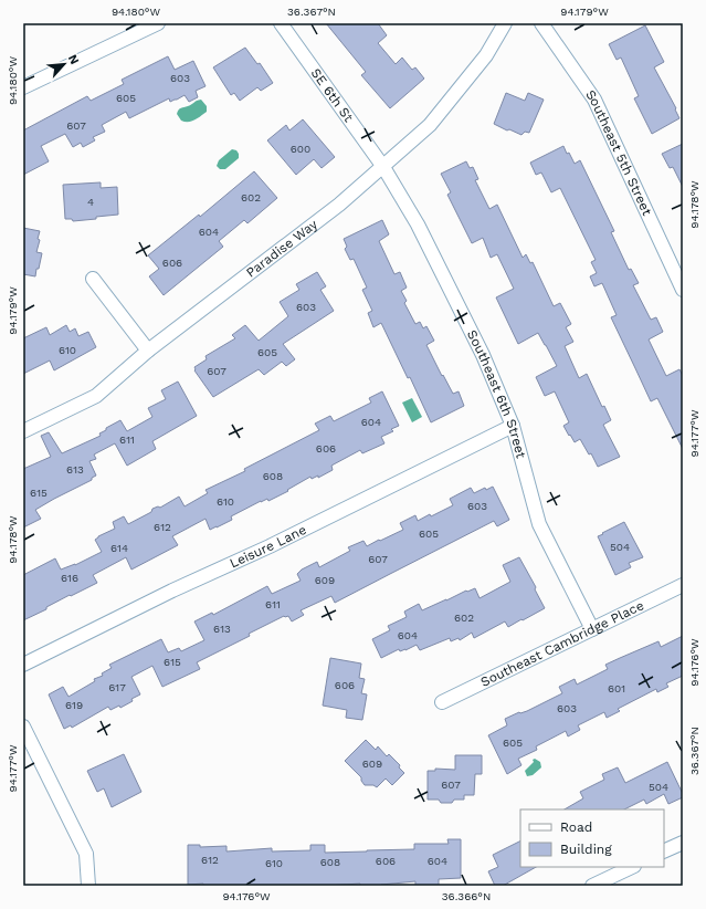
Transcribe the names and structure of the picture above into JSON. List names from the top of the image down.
{
  "streets": {
    "street": [
      "SE 6th St",
      "Southeast 5th Street",
      "Paradise Way",
      "Southeast 6th Street",
      "Leisure Lane",
      "Southeast Cambridge Place"
    ]
  },
  "crossings": [
    ["SE 6th St", "Paradise Way"],
    ["SE 6th St", "Southeast 6th Street"],
    ["Paradise Way", "Southeast 6th Street"],
    ["Southeast 6th Street", "Leisure Lane"],
    ["Southeast 6th Street", "Southeast Cambridge Place"]
  ],
  "house_numbers": [
    "603",
    "605",
    "607",
    "600",
    "602",
    "4",
    "604",
    "606",
    "603",
    "610",
    "605",
    "607",
    "604",
    "611",
    "606",
    "613",
    "608",
    "615",
    "610",
    "603",
    "612",
    "605",
    "504",
    "614",
    "607",
    "616",
    "609",
    "611",
    "602",
    "613",
    "604",
    "615",
    "606",
    "617",
    "601",
    "619",
    "603",
    "605",
    "609",
    "607",
    "504",
    "612",
    "606",
    "604",
    "608",
    "610"
  ],
  "legend": ["Road", "Building"],
  "north": "top right",
  "coordinates": [
    "94.180°W",
    "36.367°N",
    "94.179°W",
    "94.178°W",
    "94.177°W",
    "94.176°W",
    "36.366°N"
  ]
}
